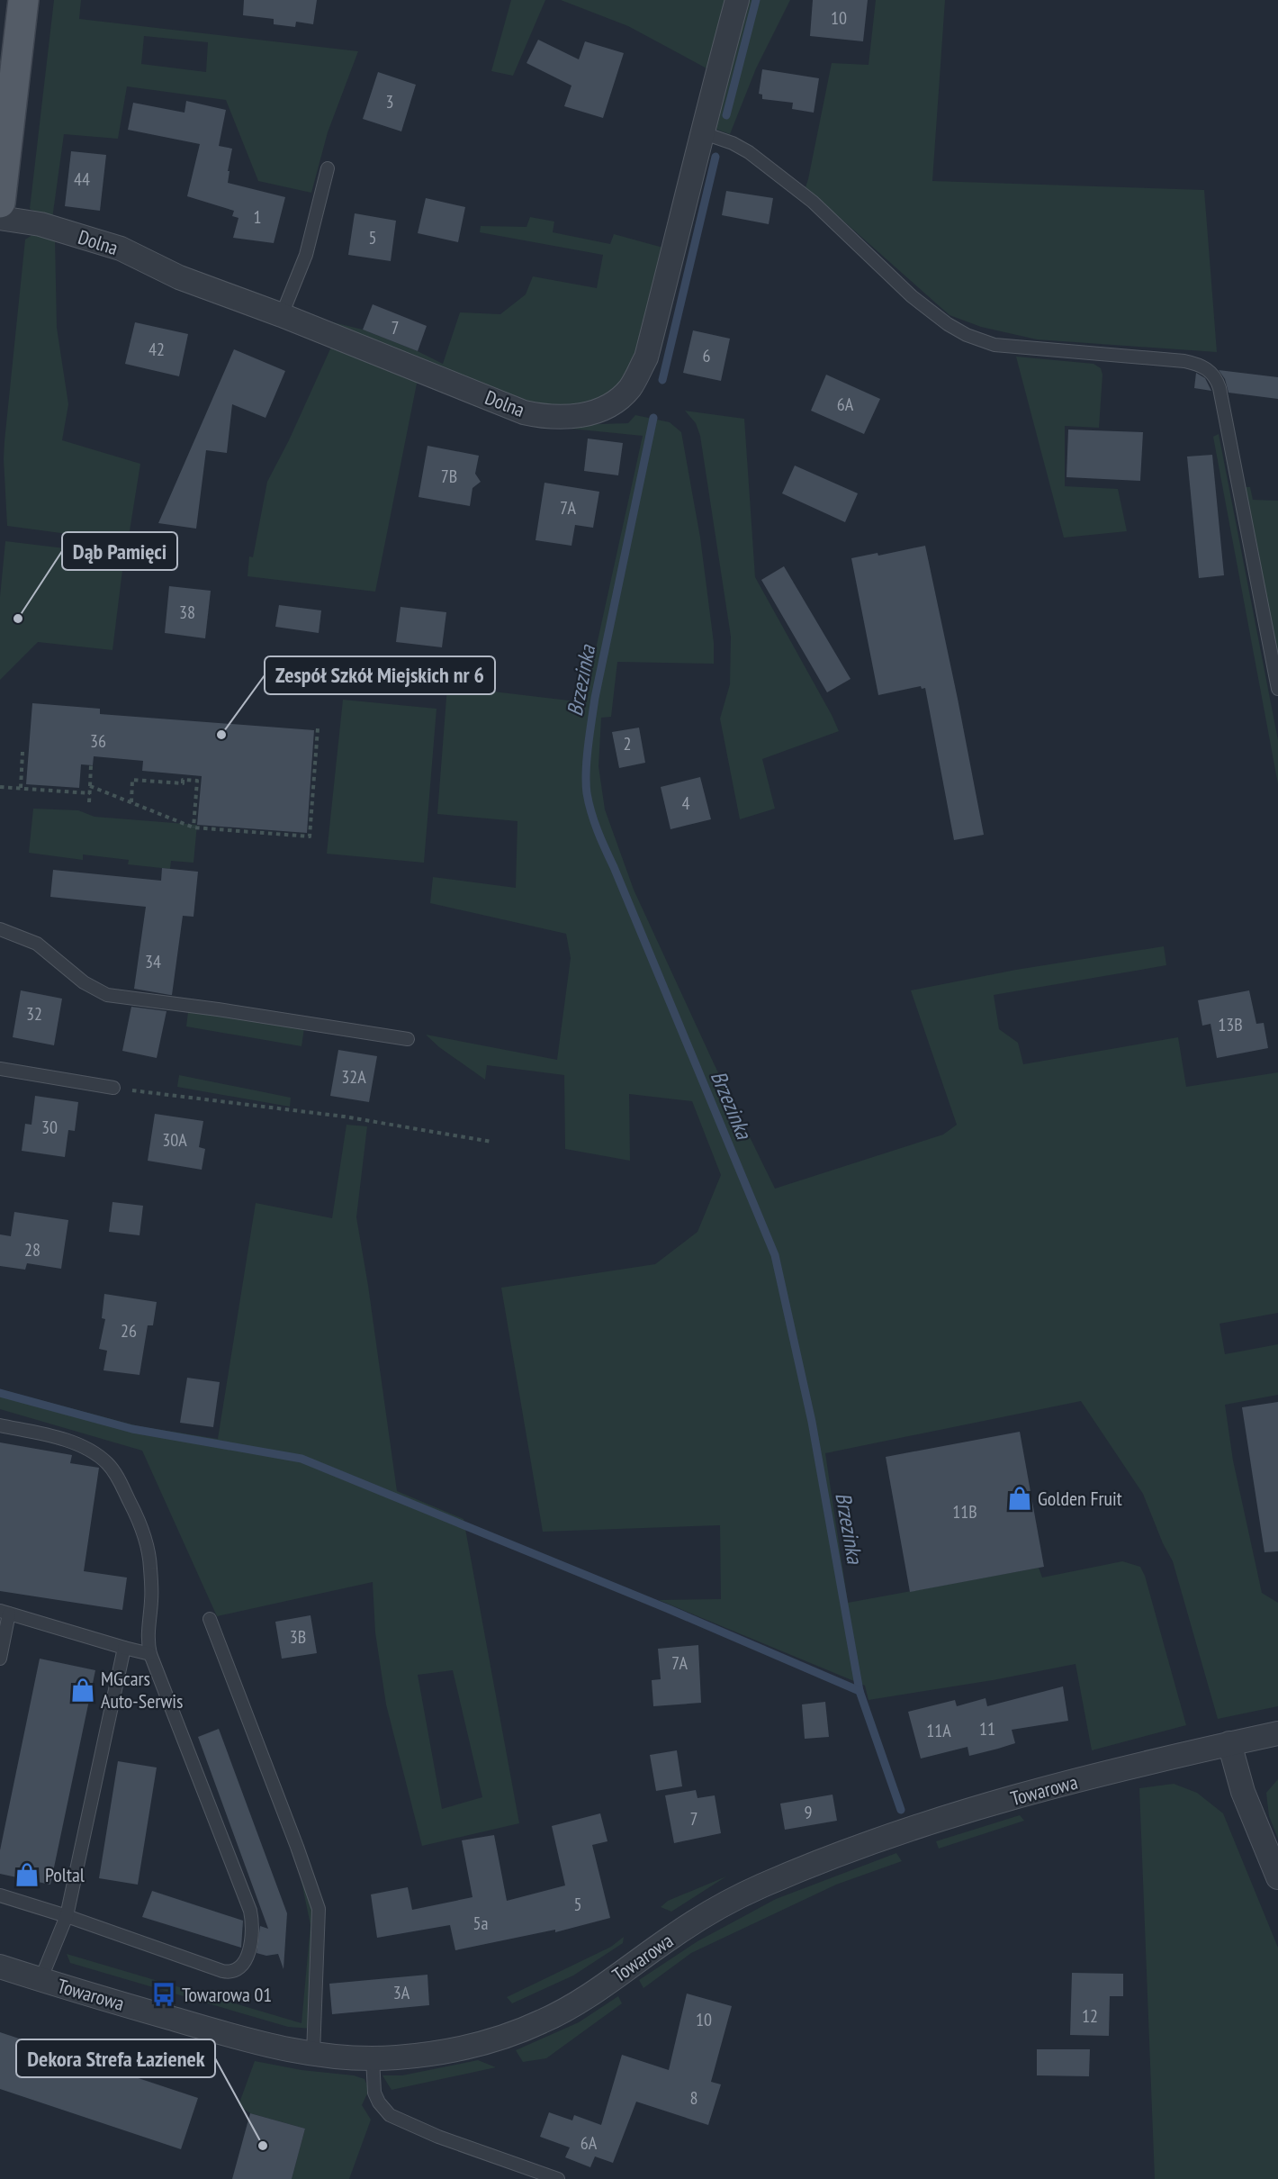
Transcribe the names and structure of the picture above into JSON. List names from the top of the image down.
{
  "streets": {
    "street": ["Dolna", "Towarowa"]
  },
  "water": ["Brzezinka"],
  "places": {
    "other": ["Dąb Pamięci", "Zespół Szkół Miejskich nr 6", "Dekora Strefa Łazienek"],
    "shop": ["Golden Fruit", "MGcars Auto-Serwis", "Poltal"],
    "bus stop": ["Towarowa 01"]
  },
  "house_numbers": [
    "10",
    "3",
    "44",
    "1",
    "5",
    "7",
    "42",
    "6",
    "6A",
    "7B",
    "7A",
    "38",
    "36",
    "2",
    "4",
    "34",
    "32",
    "13B",
    "32A",
    "30",
    "30A",
    "28",
    "26",
    "11B",
    "3B",
    "7A",
    "11",
    "11A",
    "9",
    "7",
    "5",
    "5a",
    "3A",
    "12",
    "10",
    "8",
    "6A"
  ]
}
